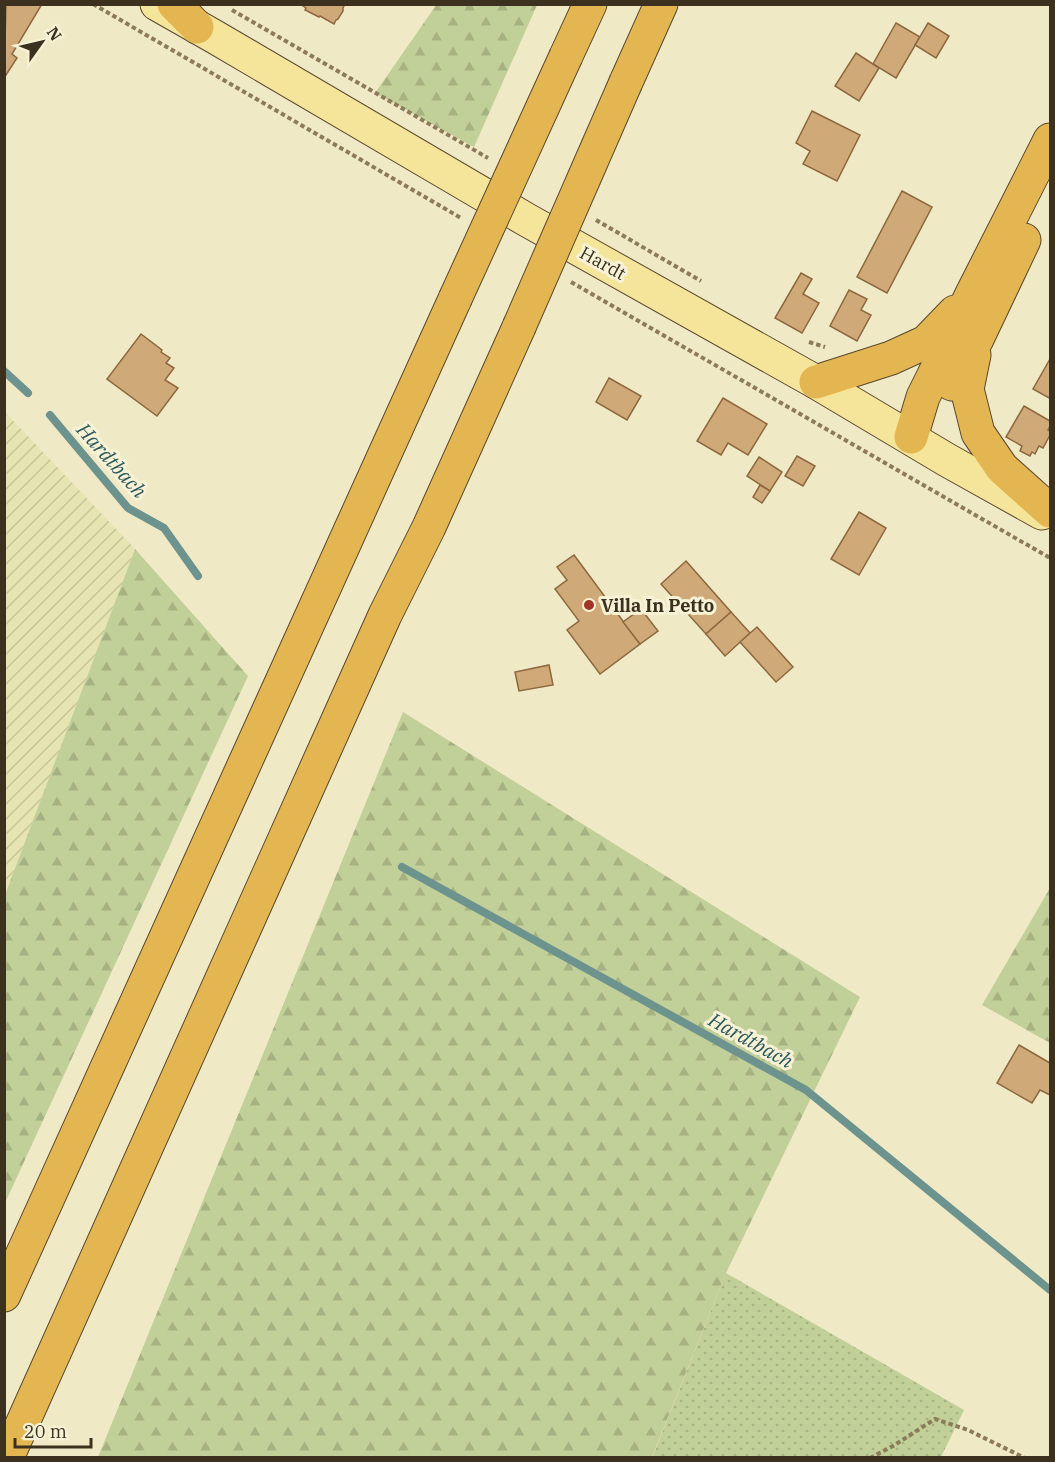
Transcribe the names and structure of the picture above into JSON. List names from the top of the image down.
{
  "streets": {
    "main road": ["Hardt"]
  },
  "water": ["Hardtbach"],
  "places": ["Villa In Petto"],
  "scale_bar": "20 m",
  "north": "top right"
}
